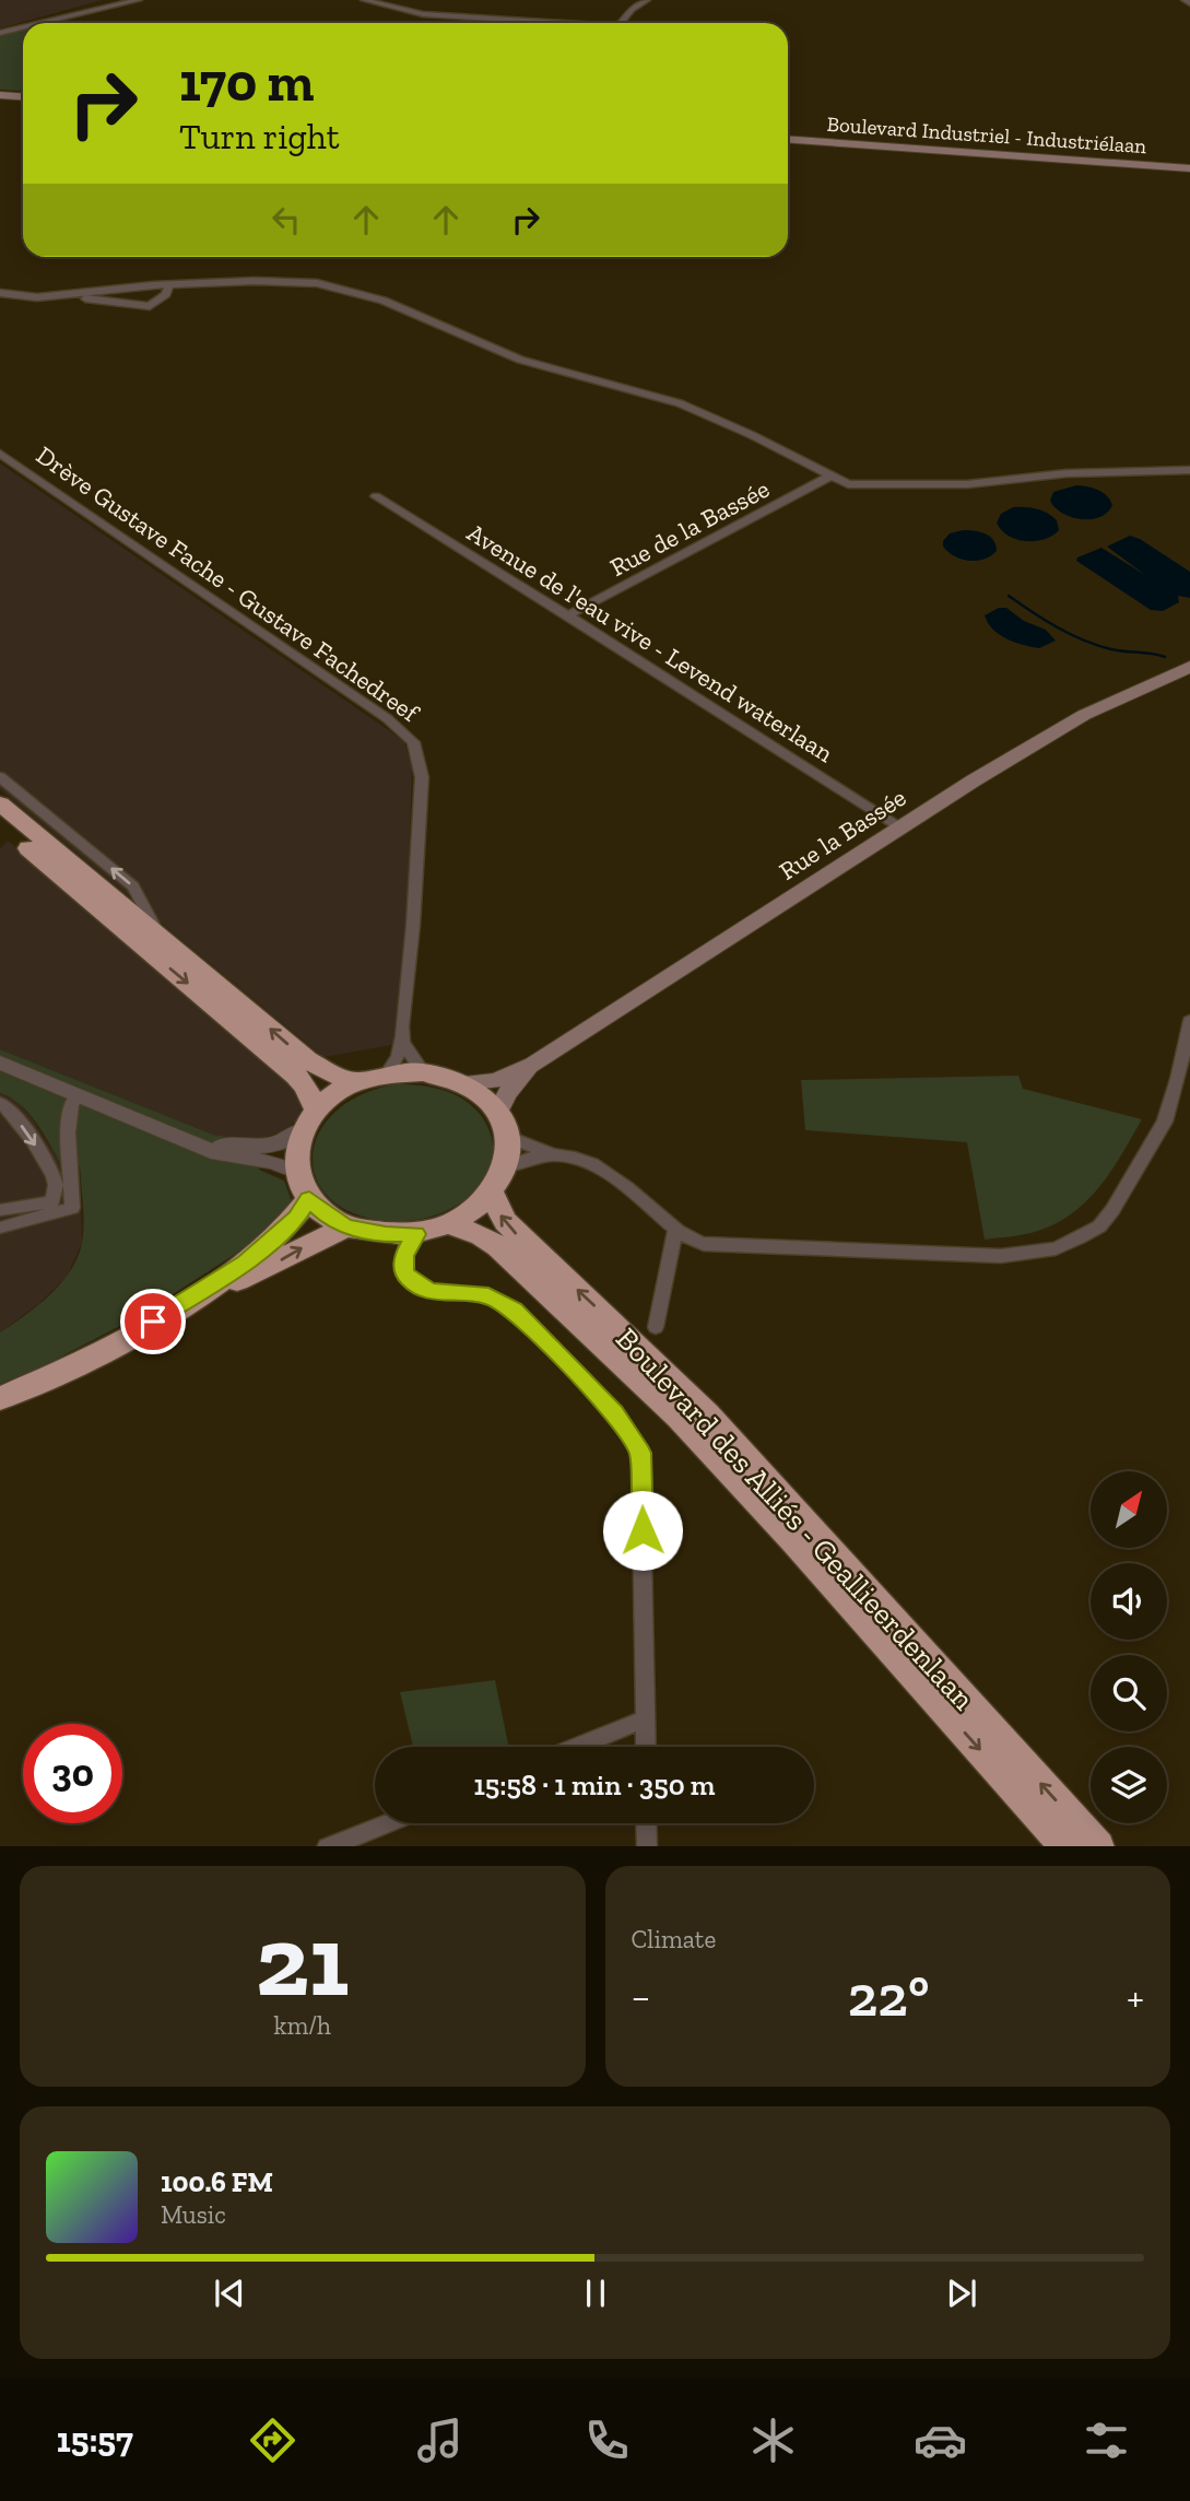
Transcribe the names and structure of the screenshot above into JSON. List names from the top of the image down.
{
  "streets": {
    "highway": ["Boulevard des Alliés - Geallieerdenlaan"],
    "main road": ["Boulevard Industriel - Industriélaan", "Rue la Bassée"],
    "street": ["Rue de la Bassée", "Drève Gustave Fache - Gustave Fachedreef", "Avenue de l'eau vive - Levend waterlaan"]
  },
  "crossings": [
    ["Rue de la Bassée", "Avenue de l'eau vive - Levend waterlaan"],
    ["Drève Gustave Fache - Gustave Fachedreef", "Rue la Bassée"],
    ["Drève Gustave Fache - Gustave Fachedreef", "Boulevard des Alliés - Geallieerdenlaan"],
    ["Avenue de l'eau vive - Levend waterlaan", "Rue la Bassée"],
    ["Rue la Bassée", "Boulevard des Alliés - Geallieerdenlaan"]
  ],
  "north": "top right",
  "page": {
    "turn": ["170 m", "Turn right"],
    "limit": "30",
    "trip": "15:58 · 1 min · 350 m",
    "tile": [
      ["21", "km/h"],
      "Climate"
    ],
    "heat": ["−", "22°", "+"],
    "song": ["100.6 FM", "Music"],
    "tabs": "15:57"
  }
}
